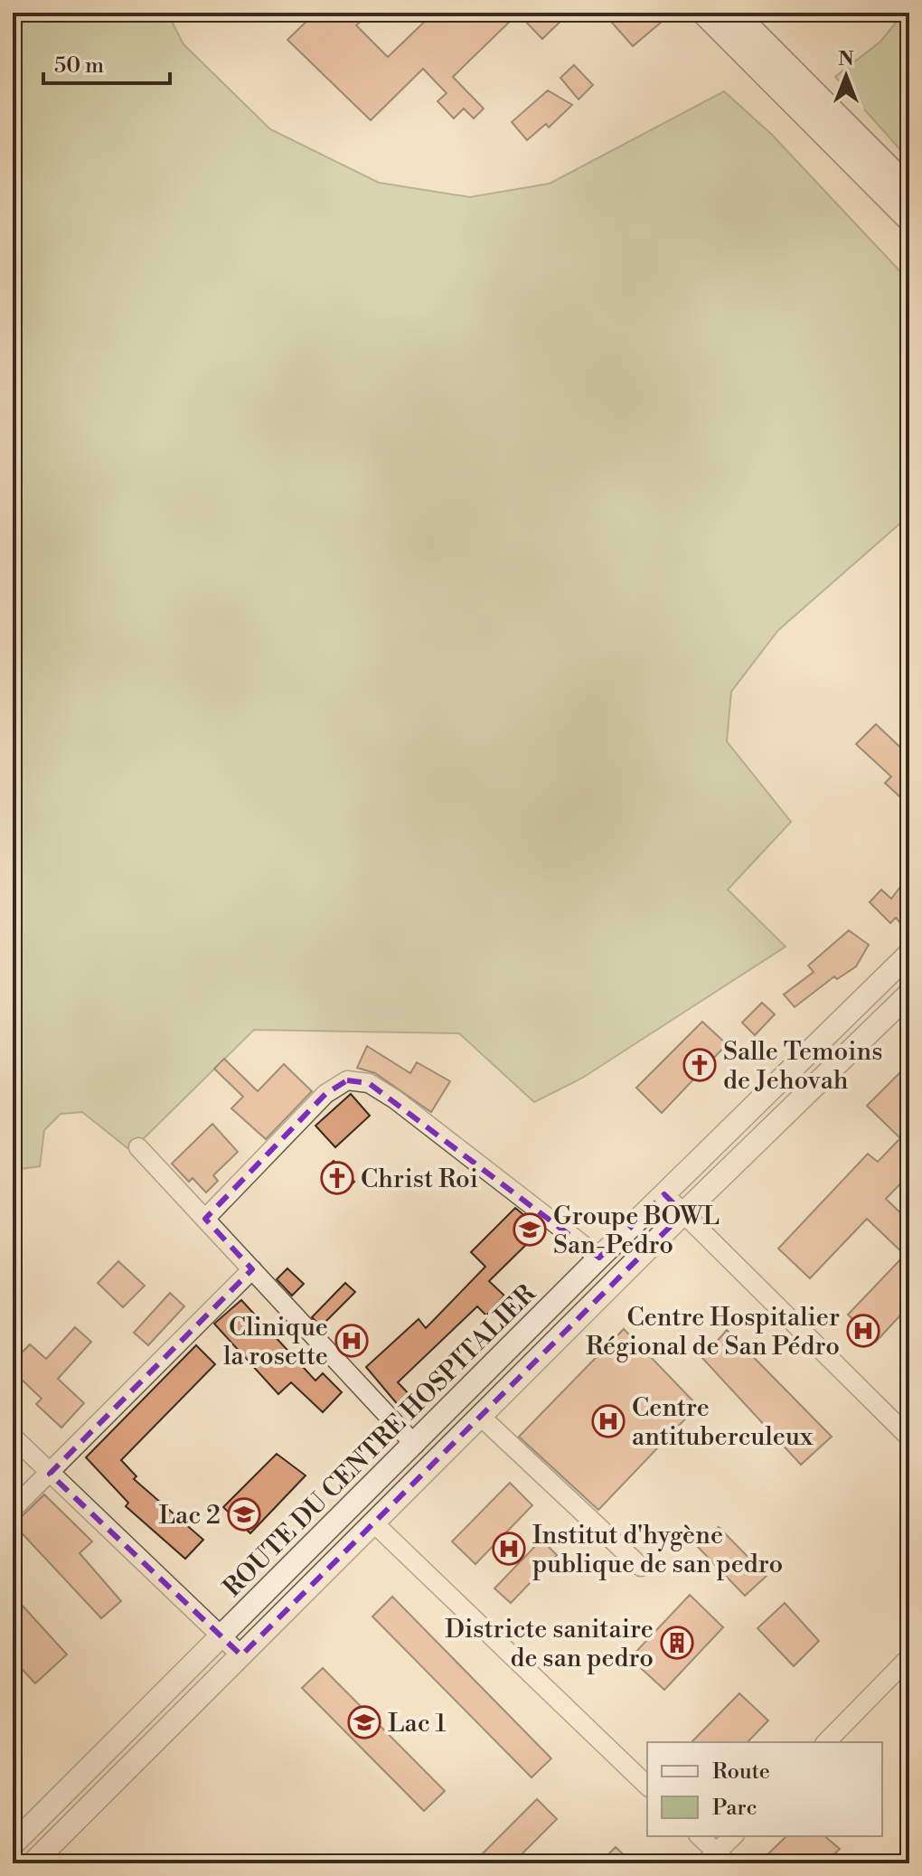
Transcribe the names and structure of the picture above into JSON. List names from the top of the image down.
{
  "streets": {
    "street": ["ROUTE DU CENTRE HOSPITALIER"]
  },
  "places": {
    "church": ["Salle Temoins de Jehovah", "Christ Roi"],
    "school or university": ["Groupe BOWL San-Pedro", "Lac 2", "Lac 1"],
    "hospital": [
      "Centre Hospitalier Régional de San Pédro",
      "Clinique la rosette",
      "Centre antituberculeux",
      "Institut d'hygène publique de san pedro"
    ],
    "building": ["Districte sanitaire de san pedro"]
  },
  "legend": ["Route", "Parc"],
  "scale_bar": "50 m",
  "north": "top"
}
